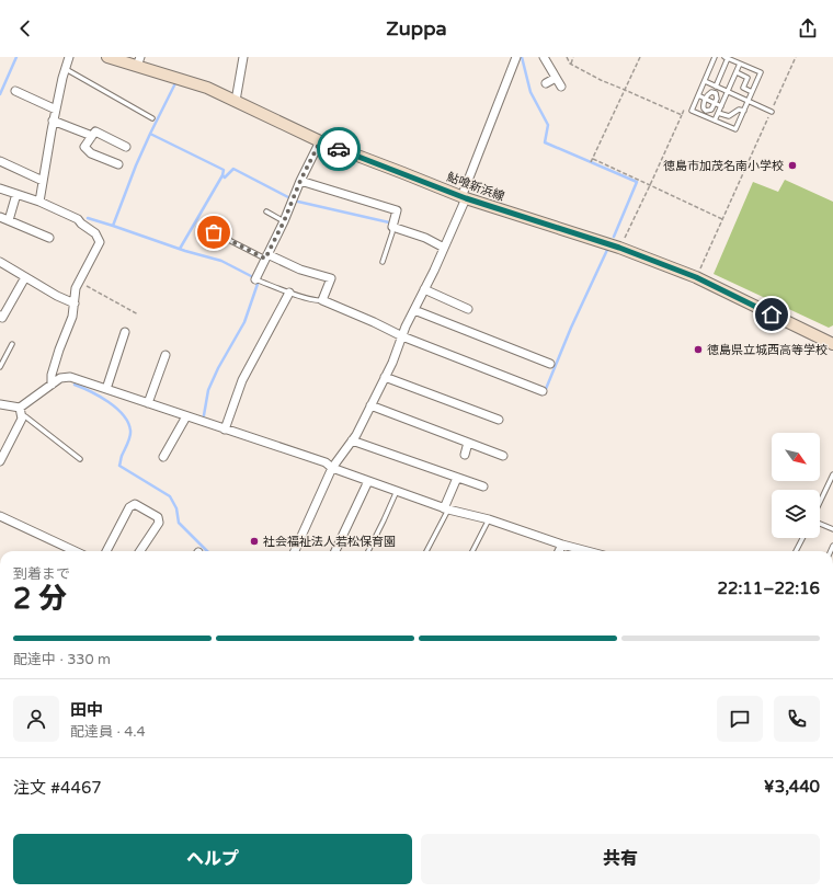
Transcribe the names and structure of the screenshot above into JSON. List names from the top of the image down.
{
  "streets": {
    "main road": ["鮎喰新浜線"]
  },
  "places": ["徳島市加茂名南小学校", "徳島県立城西高等学校", "社会福祉法人若松保育園"],
  "north": "bottom right",
  "page": {
    "header": "Zuppa",
    "heading": ["2 分", "到着まで", "22:11–22:16"],
    "panel": [
      "田中",
      "配達員 · 4.4",
      "注文 #4467",
      "¥3,440"
    ],
    "bar": "配達中 · 330 m",
    "buttons": ["ヘルプ", "共有"]
  }
}
